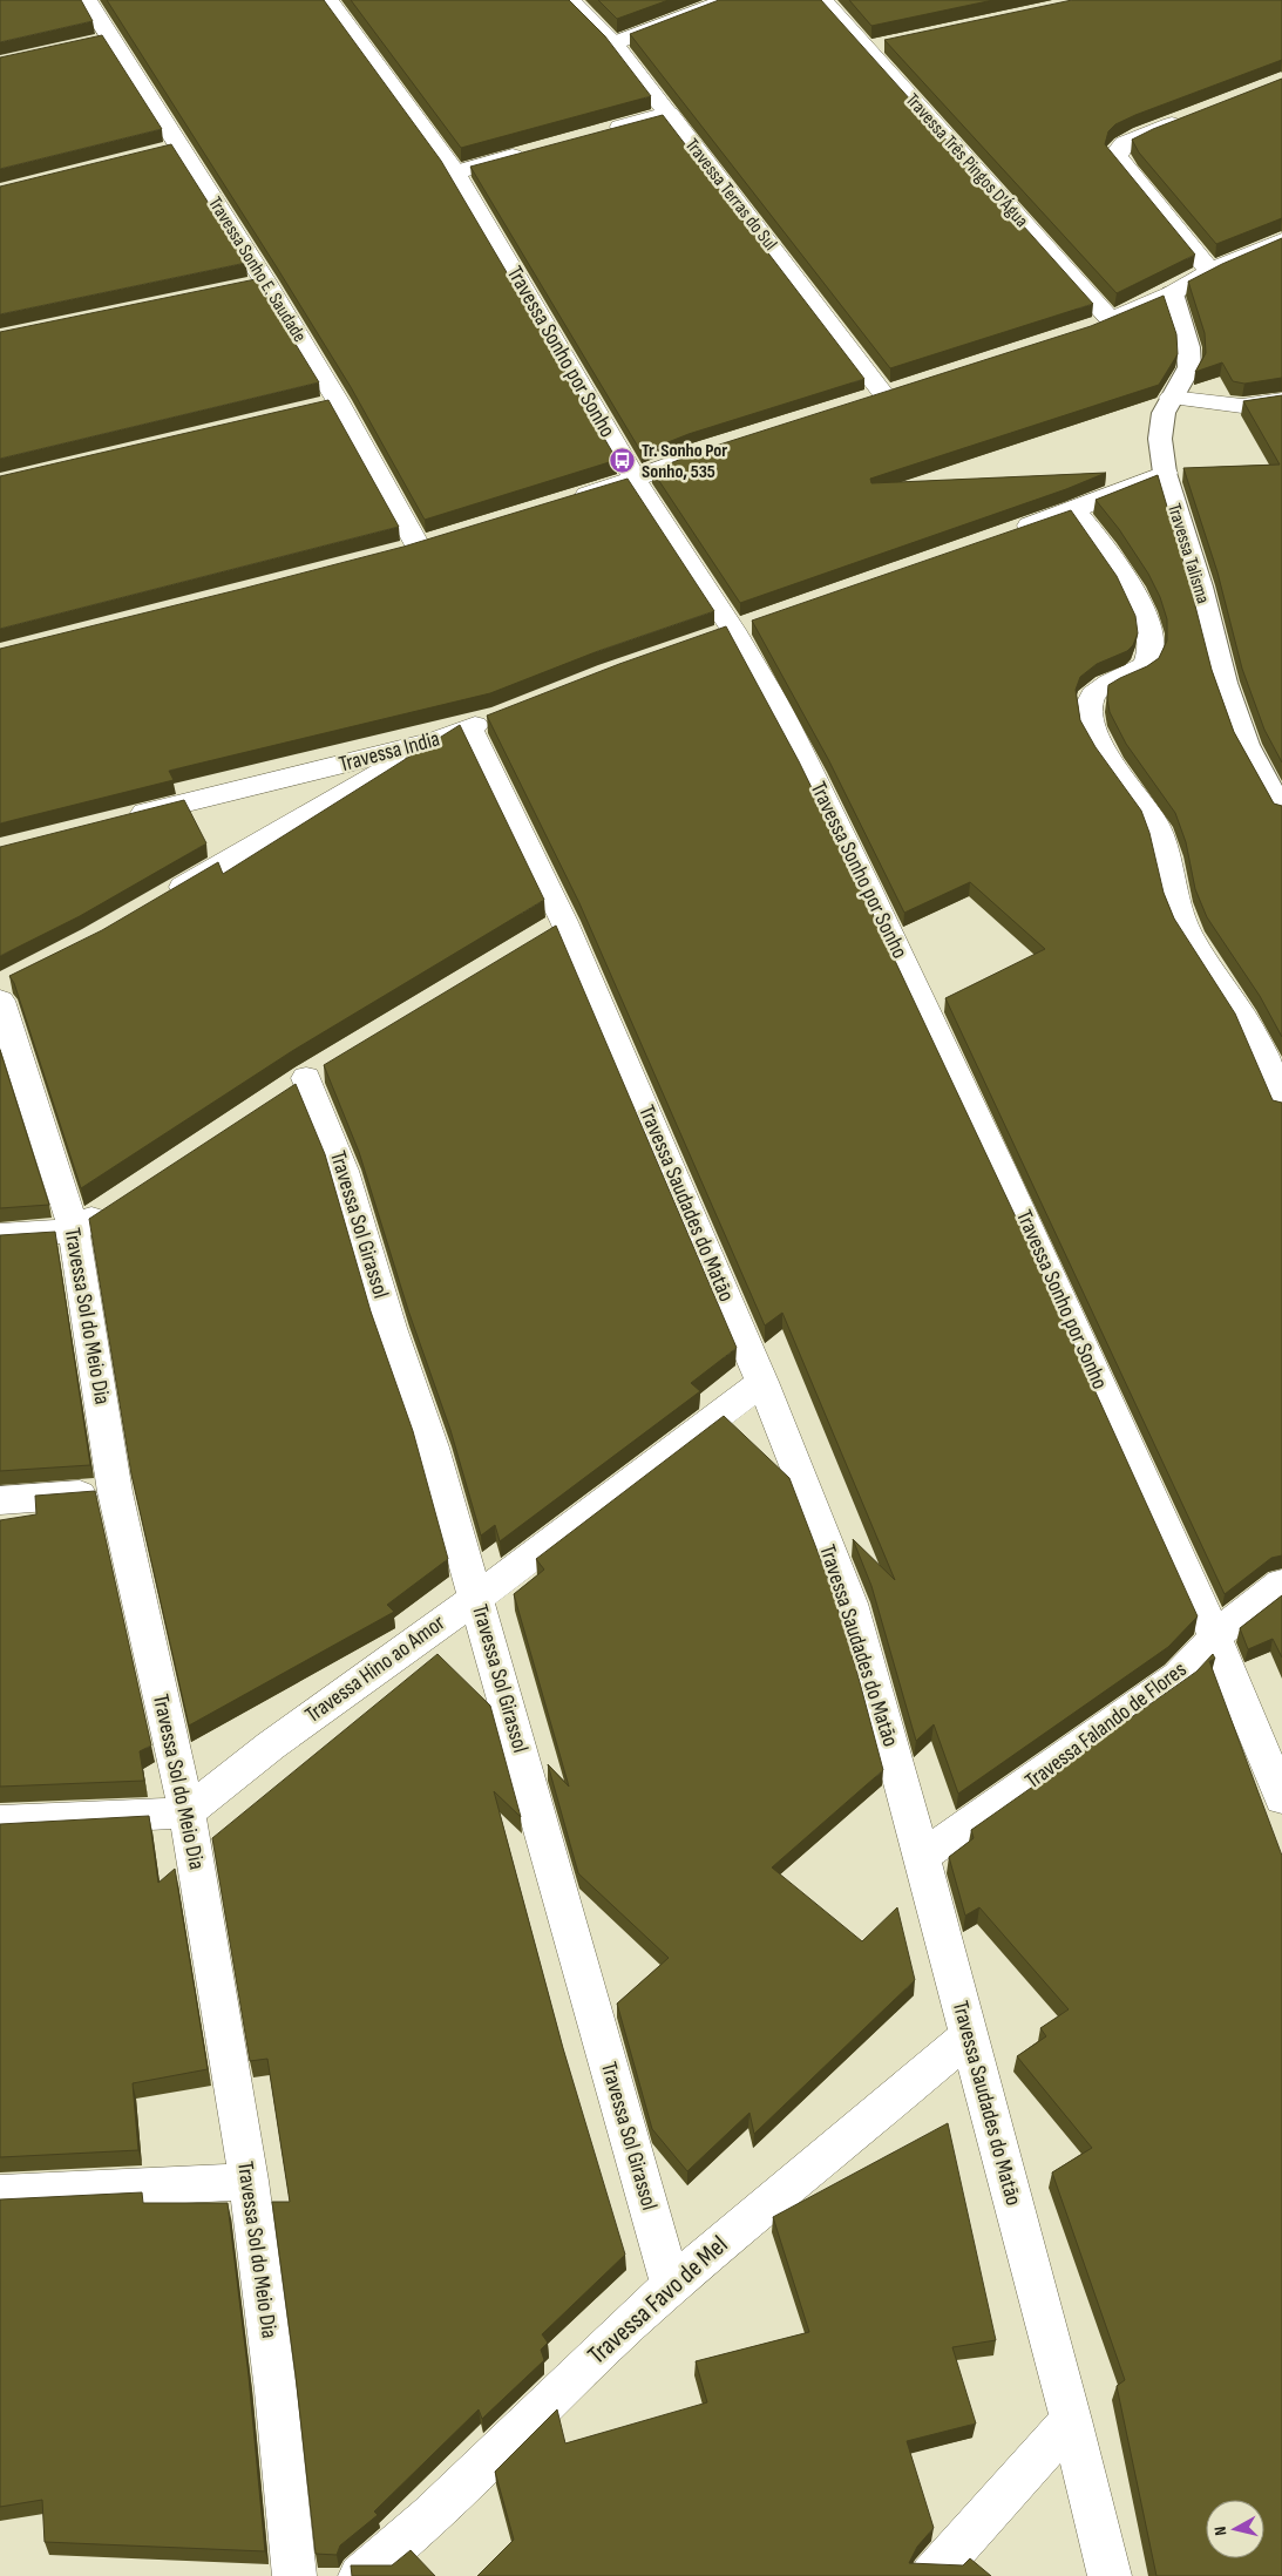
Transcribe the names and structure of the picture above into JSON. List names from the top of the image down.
{
  "streets": {
    "street": [
      "Travessa Três Pingos D'Água",
      "Travessa Terras do Sul",
      "Travessa Sonho E. Saudade",
      "Travessa Sonho por Sonho",
      "Travessa India",
      "Travessa Saudades do Matão",
      "Travessa Sol Girassol",
      "Travessa Sol do Meio Dia",
      "Travessa Hino ao Amor",
      "Travessa Falando de Flores",
      "Travessa Favo de Mel"
    ],
    "lane": ["Travessa Talisma"]
  },
  "crossings": [
    ["Travessa Três Pingos D'Água", "Travessa Talisma"],
    ["Travessa Sonho por Sonho", "Travessa Falando de Flores"],
    ["Travessa India", "Travessa Saudades do Matão"],
    ["Travessa Saudades do Matão", "Travessa Hino ao Amor"],
    ["Travessa Saudades do Matão", "Travessa Falando de Flores"],
    ["Travessa Saudades do Matão", "Travessa Favo de Mel"],
    ["Travessa Sol Girassol", "Travessa Hino ao Amor"],
    ["Travessa Sol Girassol", "Travessa Favo de Mel"],
    ["Travessa Sol do Meio Dia", "Travessa Hino ao Amor"]
  ],
  "places": {
    "bus stop": ["Tr. Sonho Por Sonho, 535"]
  },
  "north": "left"
}
